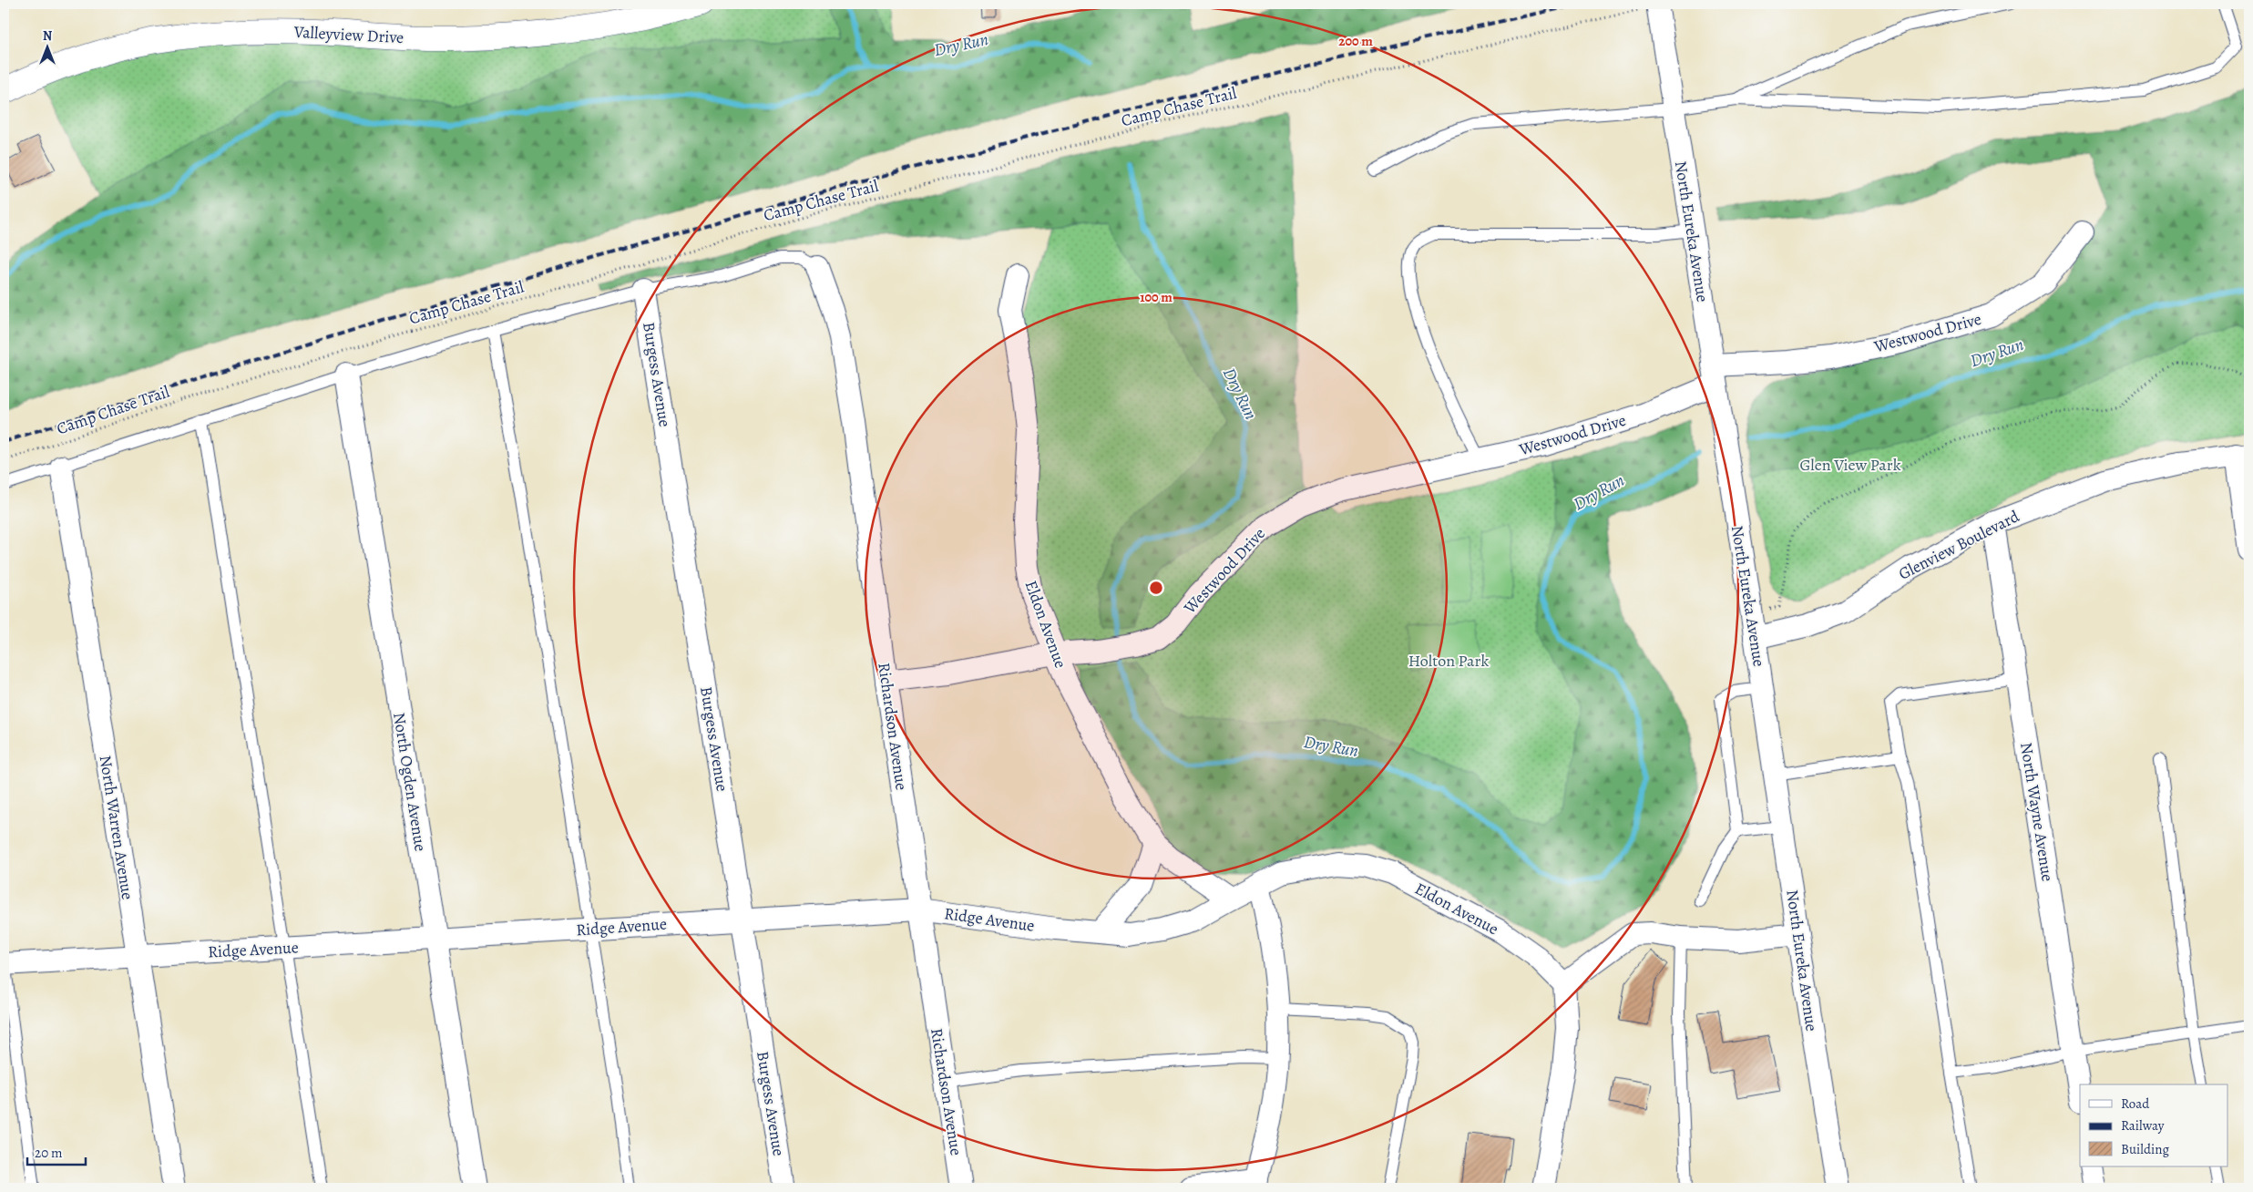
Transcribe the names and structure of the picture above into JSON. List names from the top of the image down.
{
  "streets": {
    "street": [
      "Valleyview Drive",
      "North Eureka Avenue",
      "Westwood Drive",
      "Burgess Avenue",
      "Glenview Boulevard",
      "Eldon Avenue",
      "Richardson Avenue",
      "North Ogden Avenue",
      "North Wayne Avenue",
      "North Warren Avenue",
      "Ridge Avenue"
    ],
    "path": ["Camp Chase Trail"]
  },
  "crossings": [
    ["Camp Chase Trail", "North Eureka Avenue"],
    ["North Eureka Avenue", "Westwood Drive"],
    ["North Eureka Avenue", "Glenview Boulevard"],
    ["Westwood Drive", "Eldon Avenue"],
    ["Westwood Drive", "Richardson Avenue"],
    ["Burgess Avenue", "Ridge Avenue"],
    ["Glenview Boulevard", "North Wayne Avenue"],
    ["Eldon Avenue", "Ridge Avenue"],
    ["Richardson Avenue", "Ridge Avenue"],
    ["North Ogden Avenue", "Ridge Avenue"],
    ["North Warren Avenue", "Ridge Avenue"]
  ],
  "water": ["Dry Run"],
  "parks": ["Glen View Park", "Holton Park"],
  "legend": ["Road", "Railway", "Building"],
  "scale_bar": "20 m",
  "north": "top",
  "rings": ["200 m", "100 m"]
}
